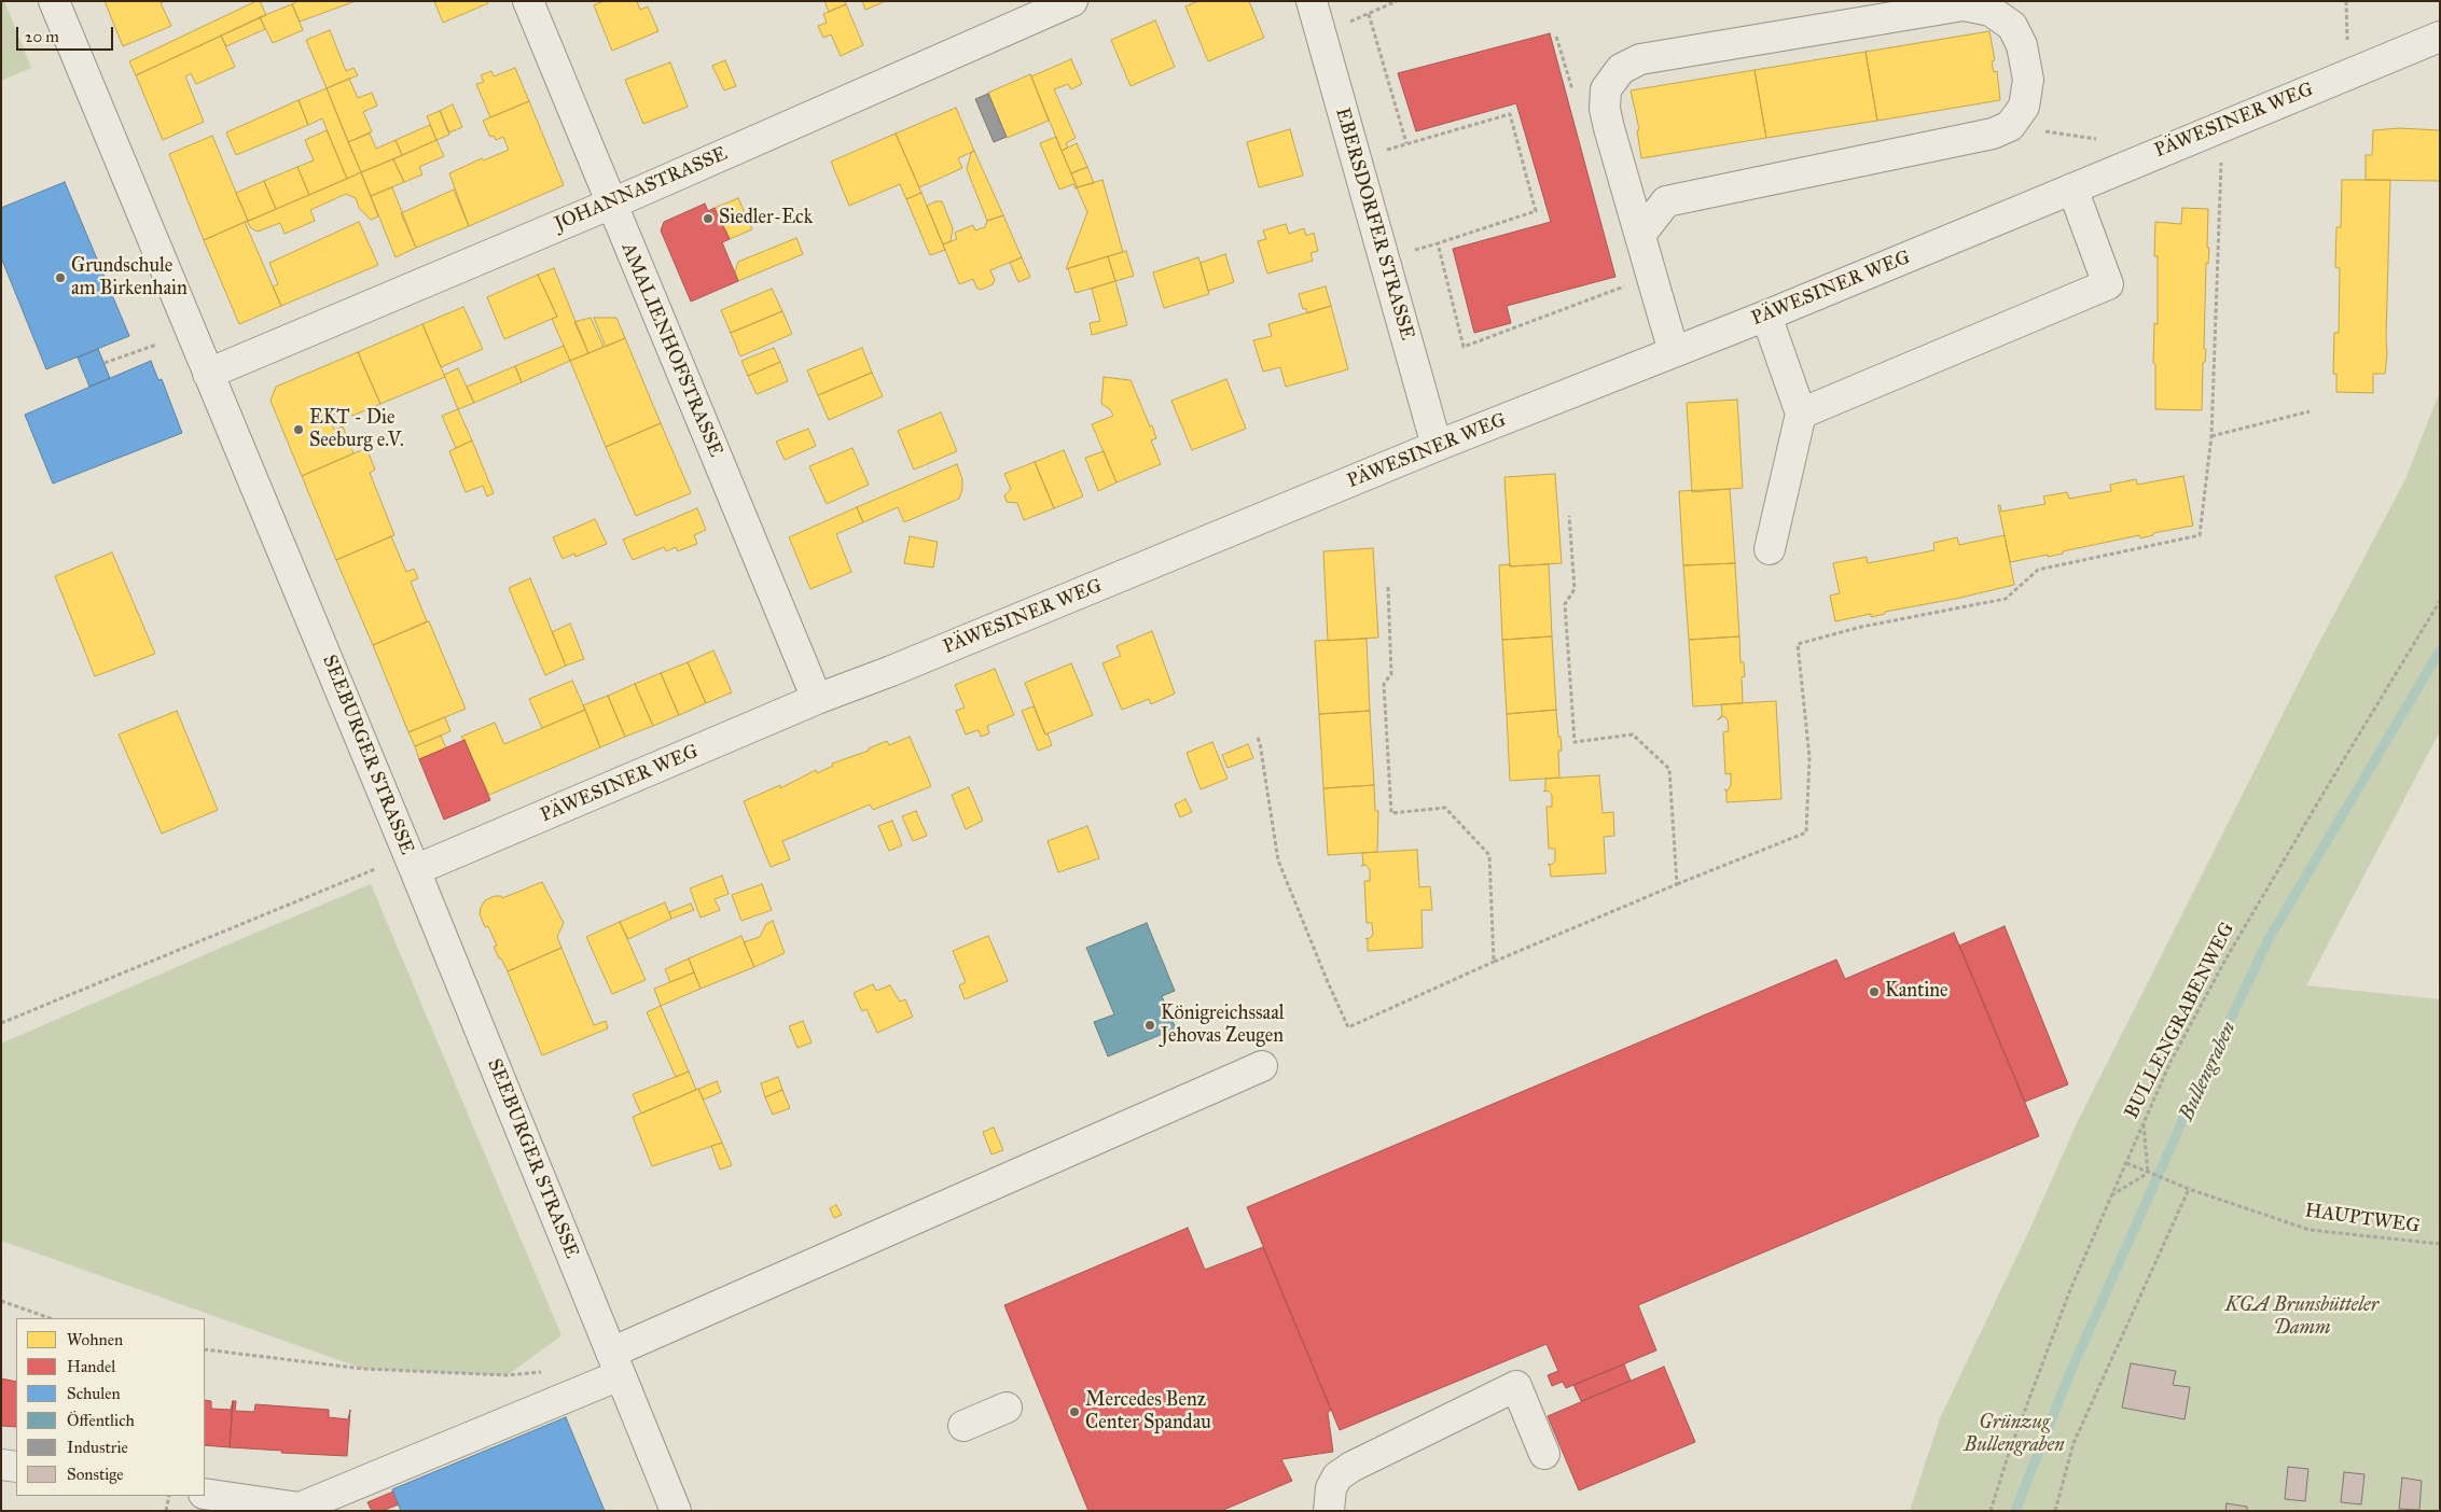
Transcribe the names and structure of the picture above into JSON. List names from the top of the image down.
{
  "streets": {
    "street": [
      "PÄWESINER WEG",
      "JOHANNASTRASSE",
      "EBERSDORFER STRASSE",
      "AMALIENHOFSTRASSE",
      "SEEBURGER STRASSE"
    ],
    "path": ["BULLENGRABENWEG", "HAUPTWEG"]
  },
  "crossings": [
    ["PÄWESINER WEG", "EBERSDORFER STRASSE"],
    ["PÄWESINER WEG", "AMALIENHOFSTRASSE"],
    ["PÄWESINER WEG", "SEEBURGER STRASSE"],
    ["JOHANNASTRASSE", "AMALIENHOFSTRASSE"],
    ["JOHANNASTRASSE", "SEEBURGER STRASSE"],
    ["BULLENGRABENWEG", "HAUPTWEG"]
  ],
  "water": ["Bullengraben"],
  "parks": ["KGA Brunsbütteler Damm", "Grünzug Bullengraben"],
  "places": [
    "Siedler-Eck",
    "Grundschule am Birkenhain",
    "EKT - Die Seeburg e.V.",
    "Kantine",
    "Königreichssaal Jehovas Zeugen",
    "Mercedes Benz Center Spandau"
  ],
  "legend": [
    "Wohnen",
    "Handel",
    "Schulen",
    "Öffentlich",
    "Industrie",
    "Sonstige"
  ],
  "scale_bar": "20 m"
}
